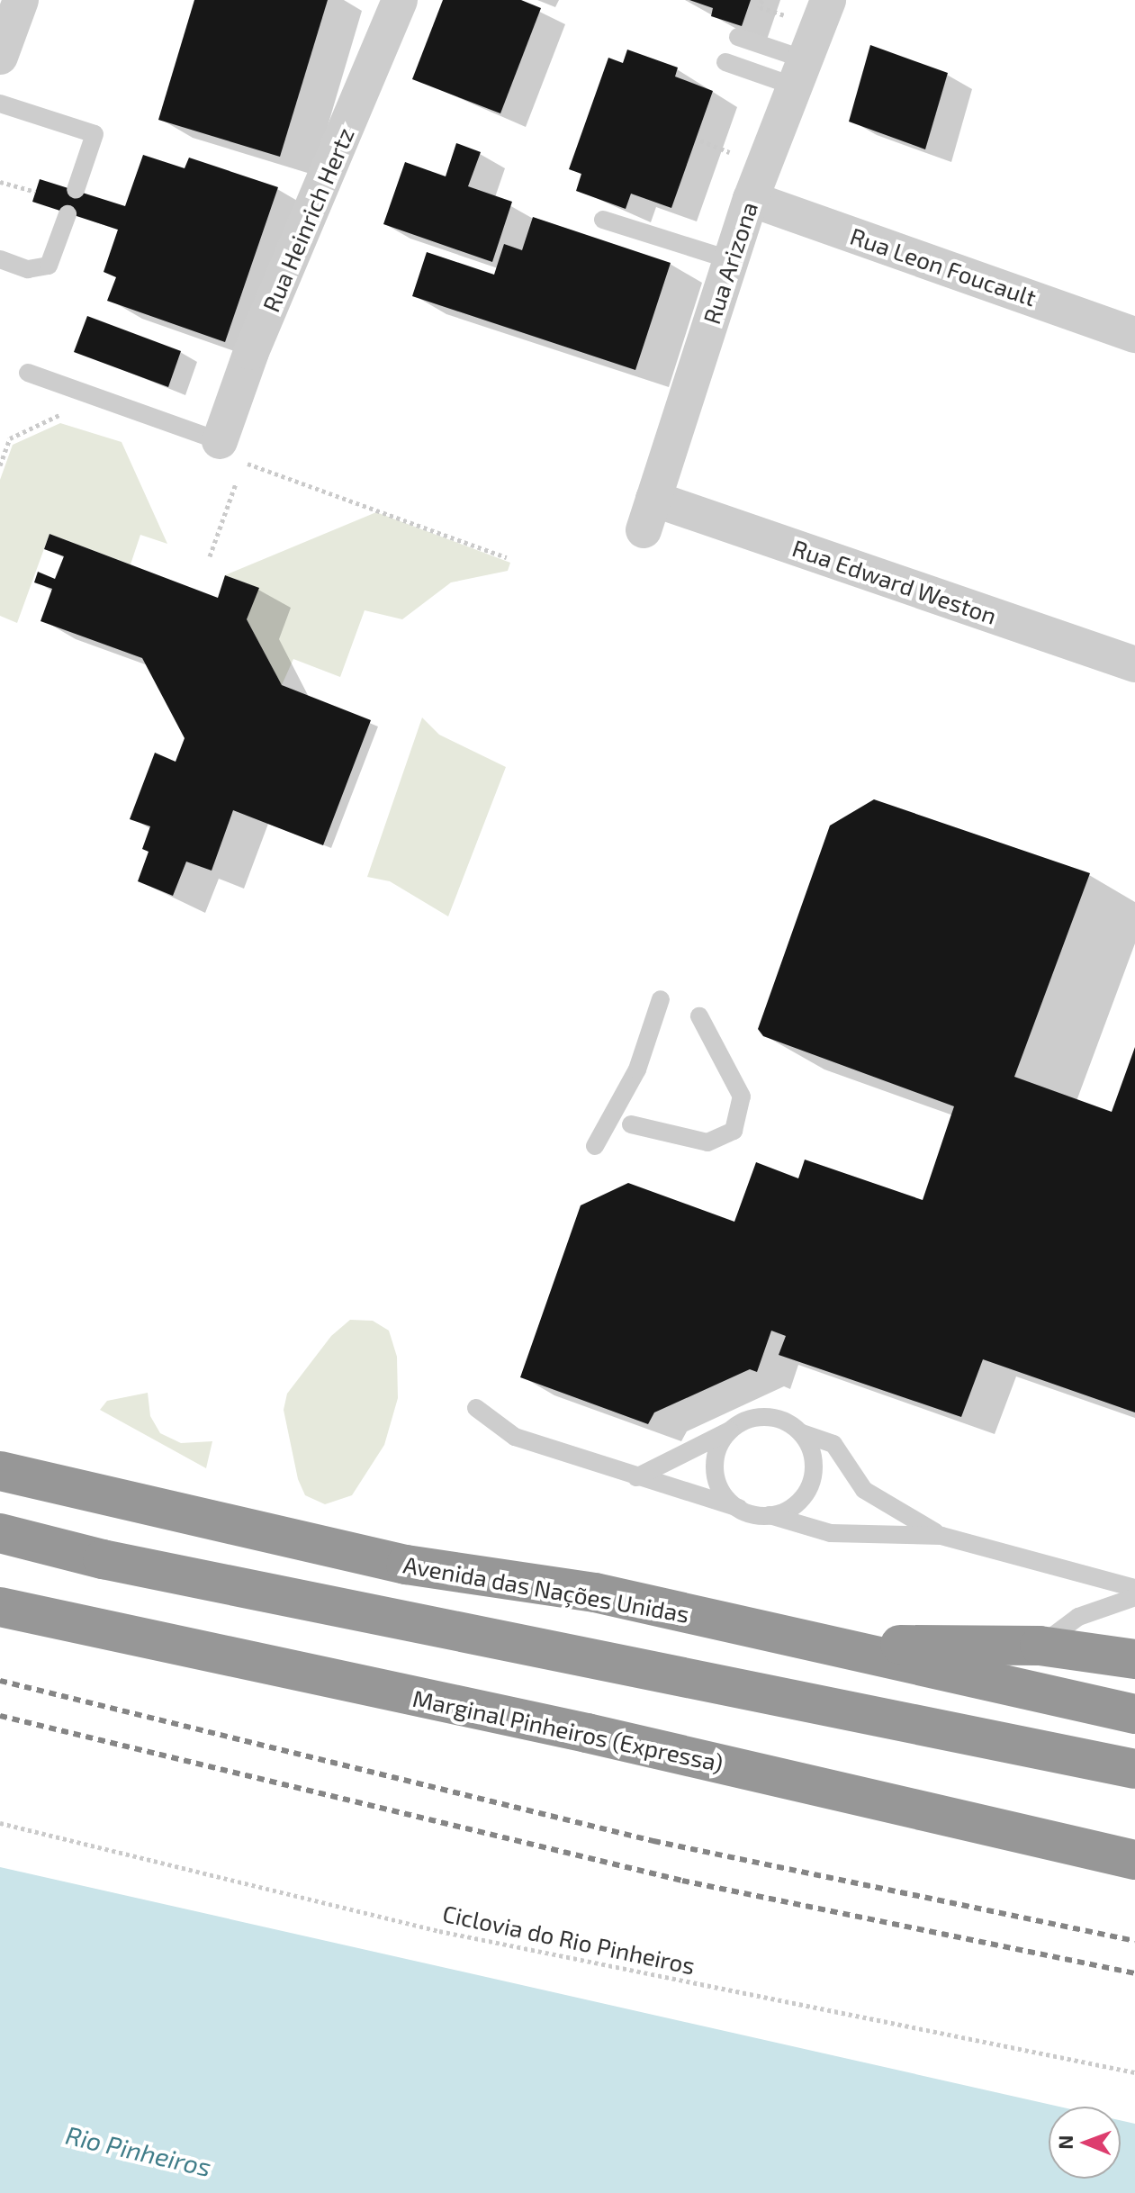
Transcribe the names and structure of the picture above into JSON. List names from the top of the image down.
{
  "streets": {
    "highway": ["Avenida das Nações Unidas", "Marginal Pinheiros (Expressa)"],
    "street": [
      "Rua Heinrich Hertz",
      "Rua Arizona",
      "Rua Leon Foucault",
      "Rua Edward Weston"
    ],
    "path": ["Ciclovia do Rio Pinheiros"]
  },
  "crossings": [
    ["Rua Arizona", "Rua Leon Foucault"],
    ["Rua Arizona", "Rua Edward Weston"]
  ],
  "water": ["Rio Pinheiros"],
  "north": "left"
}
